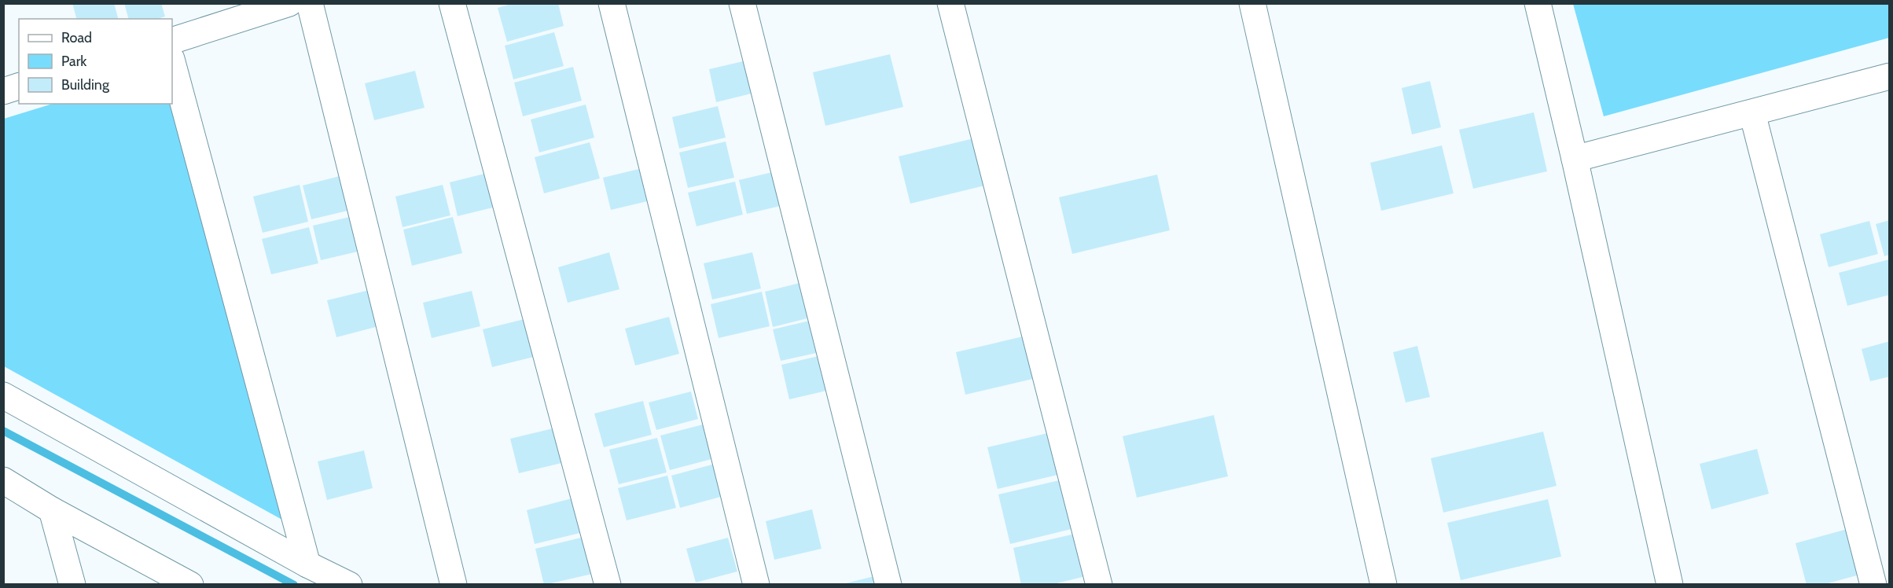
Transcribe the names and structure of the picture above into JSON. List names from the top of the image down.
{
  "legend": ["Road", "Park", "Building"]
}
